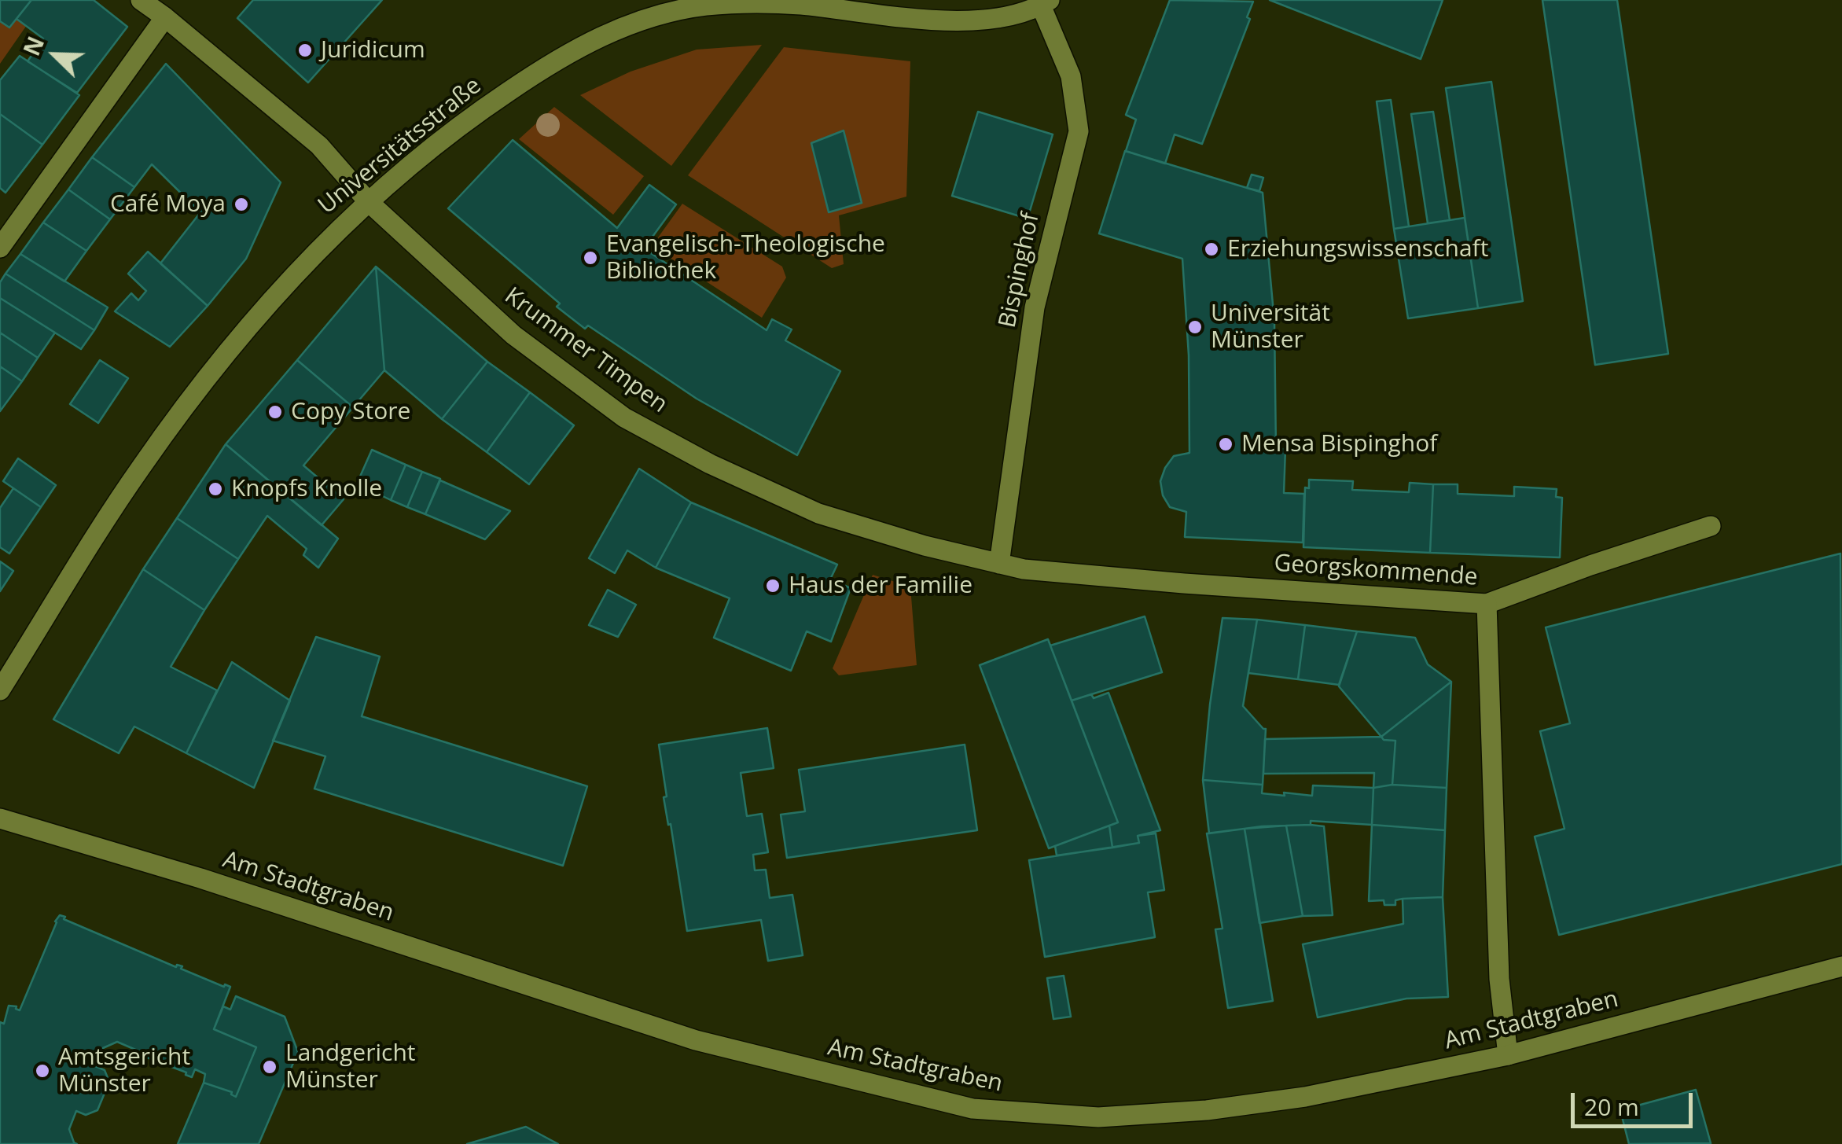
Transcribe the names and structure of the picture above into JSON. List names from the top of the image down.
{
  "streets": {
    "street": [
      "Universitätsstraße",
      "Bispinghof",
      "Krummer Timpen",
      "Georgskommende",
      "Am Stadtgraben"
    ]
  },
  "crossings": [
    ["Universitätsstraße", "Bispinghof"],
    ["Universitätsstraße", "Krummer Timpen"],
    ["Bispinghof", "Krummer Timpen"],
    ["Bispinghof", "Georgskommende"],
    ["Krummer Timpen", "Georgskommende"],
    ["Georgskommende", "Am Stadtgraben"]
  ],
  "places": [
    "Juridicum",
    "Café Moya",
    "Erziehungswissenschaft",
    "Evangelisch-Theologische Bibliothek",
    "Universität Münster",
    "Copy Store",
    "Mensa Bispinghof",
    "Knopfs Knolle",
    "Haus der Familie",
    "Landgericht Münster",
    "Amtsgericht Münster"
  ],
  "scale_bar": "20 m",
  "north": "top left"
}
